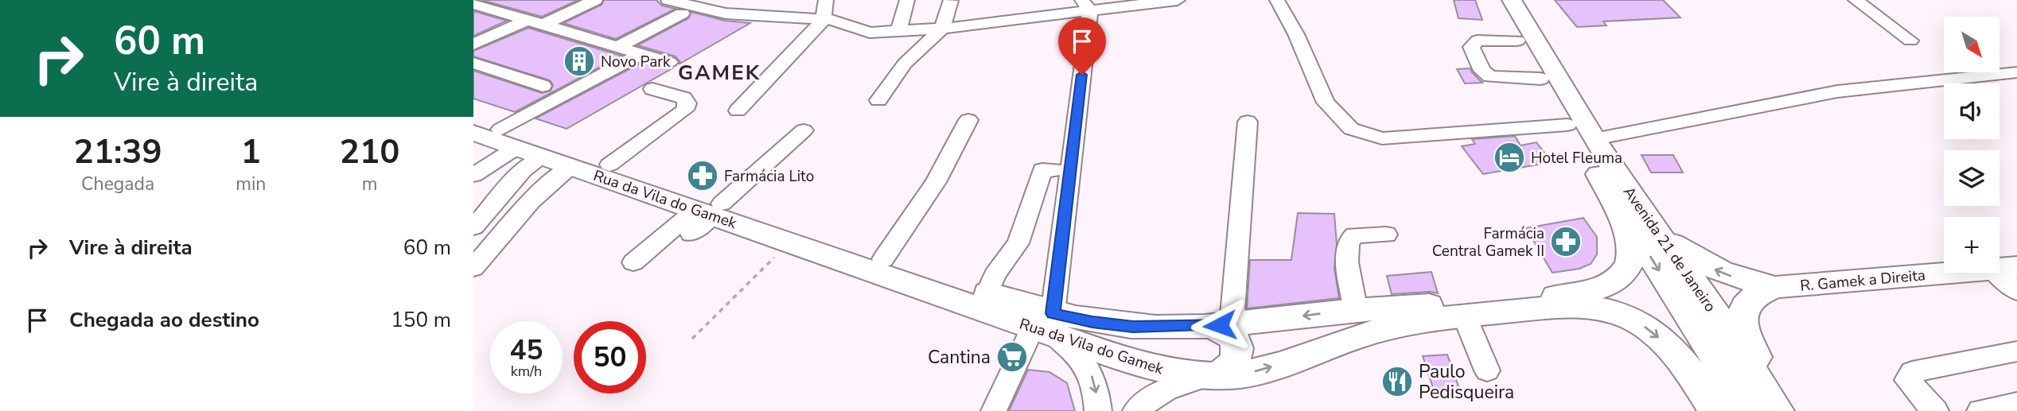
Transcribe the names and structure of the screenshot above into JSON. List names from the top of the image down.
{
  "streets": {
    "main road": ["Rua da Vila do Gamek", "Avenida 21 de Janeiro", "R. Gamek a Direita"]
  },
  "crossings": [
    ["Rua da Vila do Gamek", "Avenida 21 de Janeiro"]
  ],
  "districts": ["GAMEK"],
  "places": {
    "building": ["Novo Park"],
    "hotel": ["Hotel Fleuma"],
    "pharmacy": ["Farmácia Lito", "Farmácia Central Gamek II"],
    "supermarket": ["Cantina"],
    "restaurant": ["Paulo Pedisqueira"]
  },
  "north": "bottom right",
  "page": {
    "turn": ["60 m", "Vire à direita"],
    "map_buttons": "+",
    "eta": [
      "21:39",
      "Chegada",
      "1",
      "min",
      "210",
      "m"
    ],
    "list": [
      {
        "name": "Vire à direita",
        "value": "60 m"
      },
      {
        "name": "Chegada ao destino",
        "value": "150 m"
      }
    ],
    "speed": "45 km/h",
    "limit": "50"
  }
}
